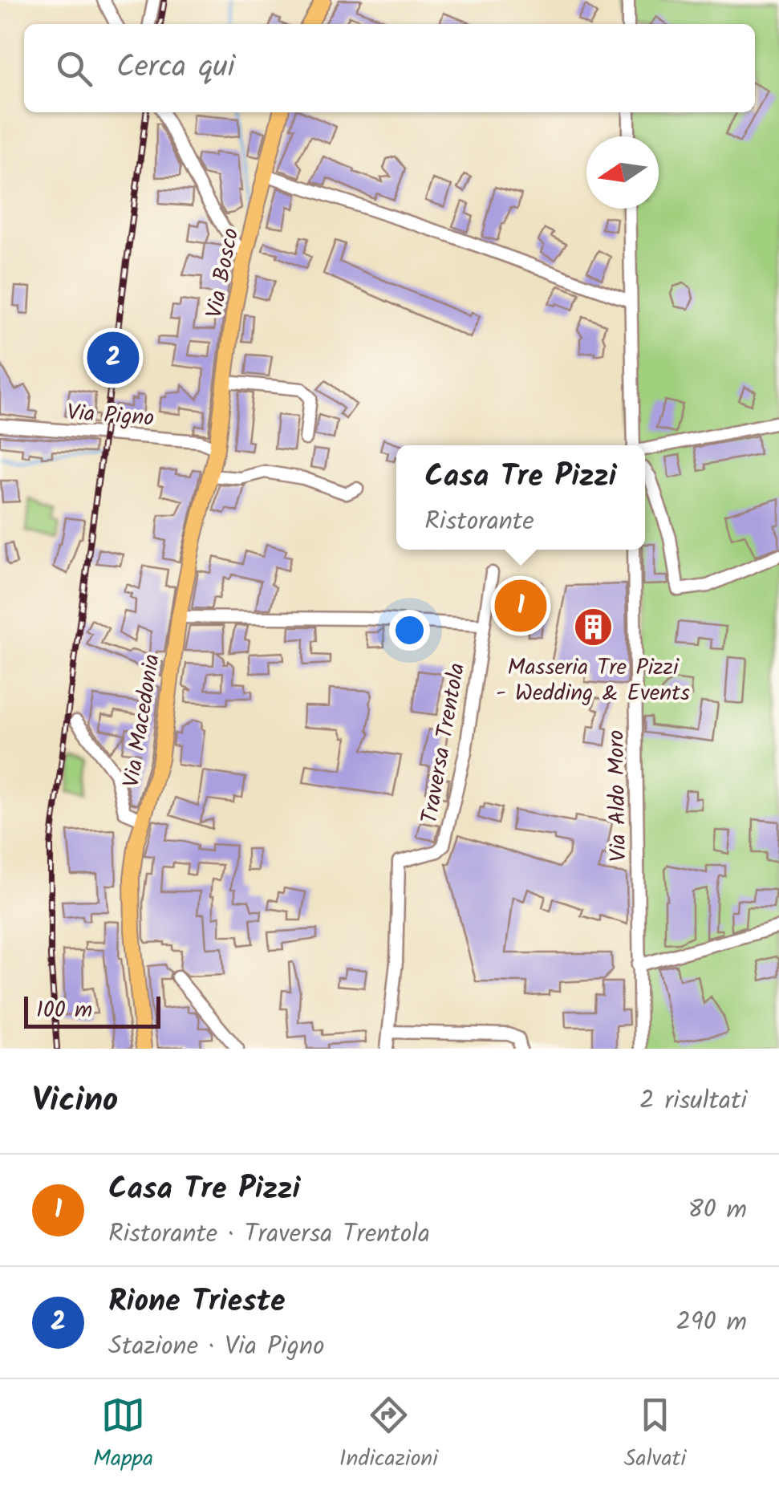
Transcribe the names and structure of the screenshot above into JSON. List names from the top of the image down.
{
  "streets": {
    "main road": ["Via Bosco", "Via Macedonia"],
    "street": ["Via Pigno", "Traversa Trentola", "Via Aldo Moro"]
  },
  "crossings": [
    ["Via Bosco", "Via Pigno"],
    ["Via Bosco", "Via Macedonia"],
    ["Via Pigno", "Via Macedonia"]
  ],
  "places": {
    "building": ["Masseria Tre Pizzi - Wedding & Events"]
  },
  "scale_bar": "100 m",
  "north": "left",
  "page": {
    "search": "Cerca qui",
    "pins": ["2", "1"],
    "popup": ["Casa Tre Pizzi", "Ristorante"],
    "scale": "100 m",
    "heading": ["Vicino", "2 risultati"],
    "list": [
      {
        "mark": "1",
        "name": "Casa Tre Pizzi",
        "note": "Ristorante · Traversa Trentola",
        "value": "80 m"
      },
      {
        "mark": "2",
        "name": "Rione Trieste",
        "note": "Stazione · Via Pigno",
        "value": "290 m"
      }
    ],
    "nav": ["Mappa", "Indicazioni", "Salvati"]
  }
}
